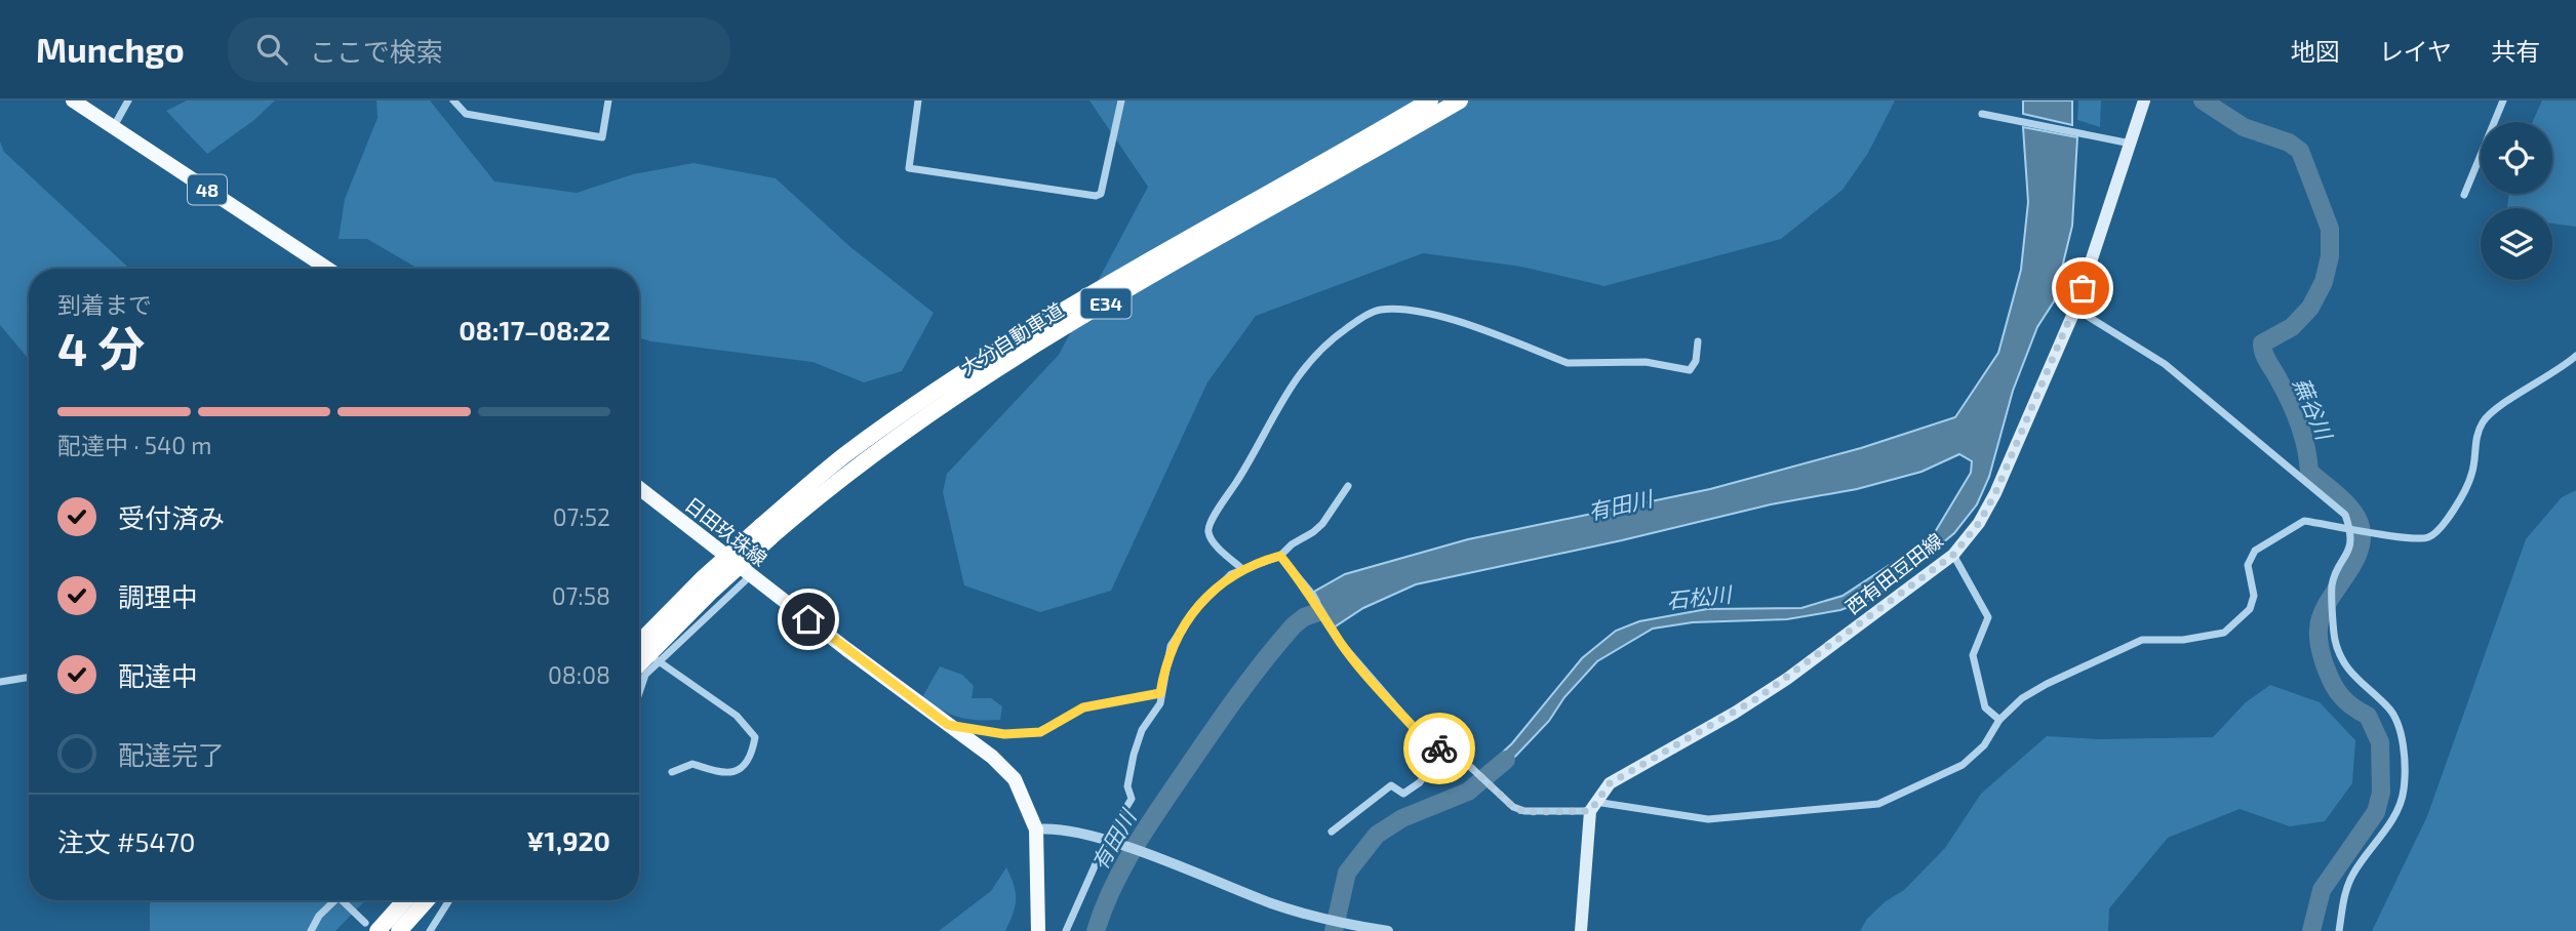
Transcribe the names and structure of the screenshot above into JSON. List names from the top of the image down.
{
  "streets": {
    "highway": ["E34", "大分自動車道"],
    "main road": ["48", "日田玖珠線", "西有田豆田線"]
  },
  "water": ["蕪谷川", "有田川", "石松川"],
  "page": {
    "header": "Munchgo",
    "search": "ここで検索",
    "nav": ["地図", "レイヤ", "共有"],
    "heading": ["4 分", "到着まで", "08:17–08:22"],
    "panel": ["注文 #5470", "¥1,920"],
    "bar": "配達中 · 540 m",
    "list": [
      ["受付済み", "07:52"],
      ["調理中", "07:58"],
      ["配達中", "08:08"],
      "配達完了"
    ]
  }
}
